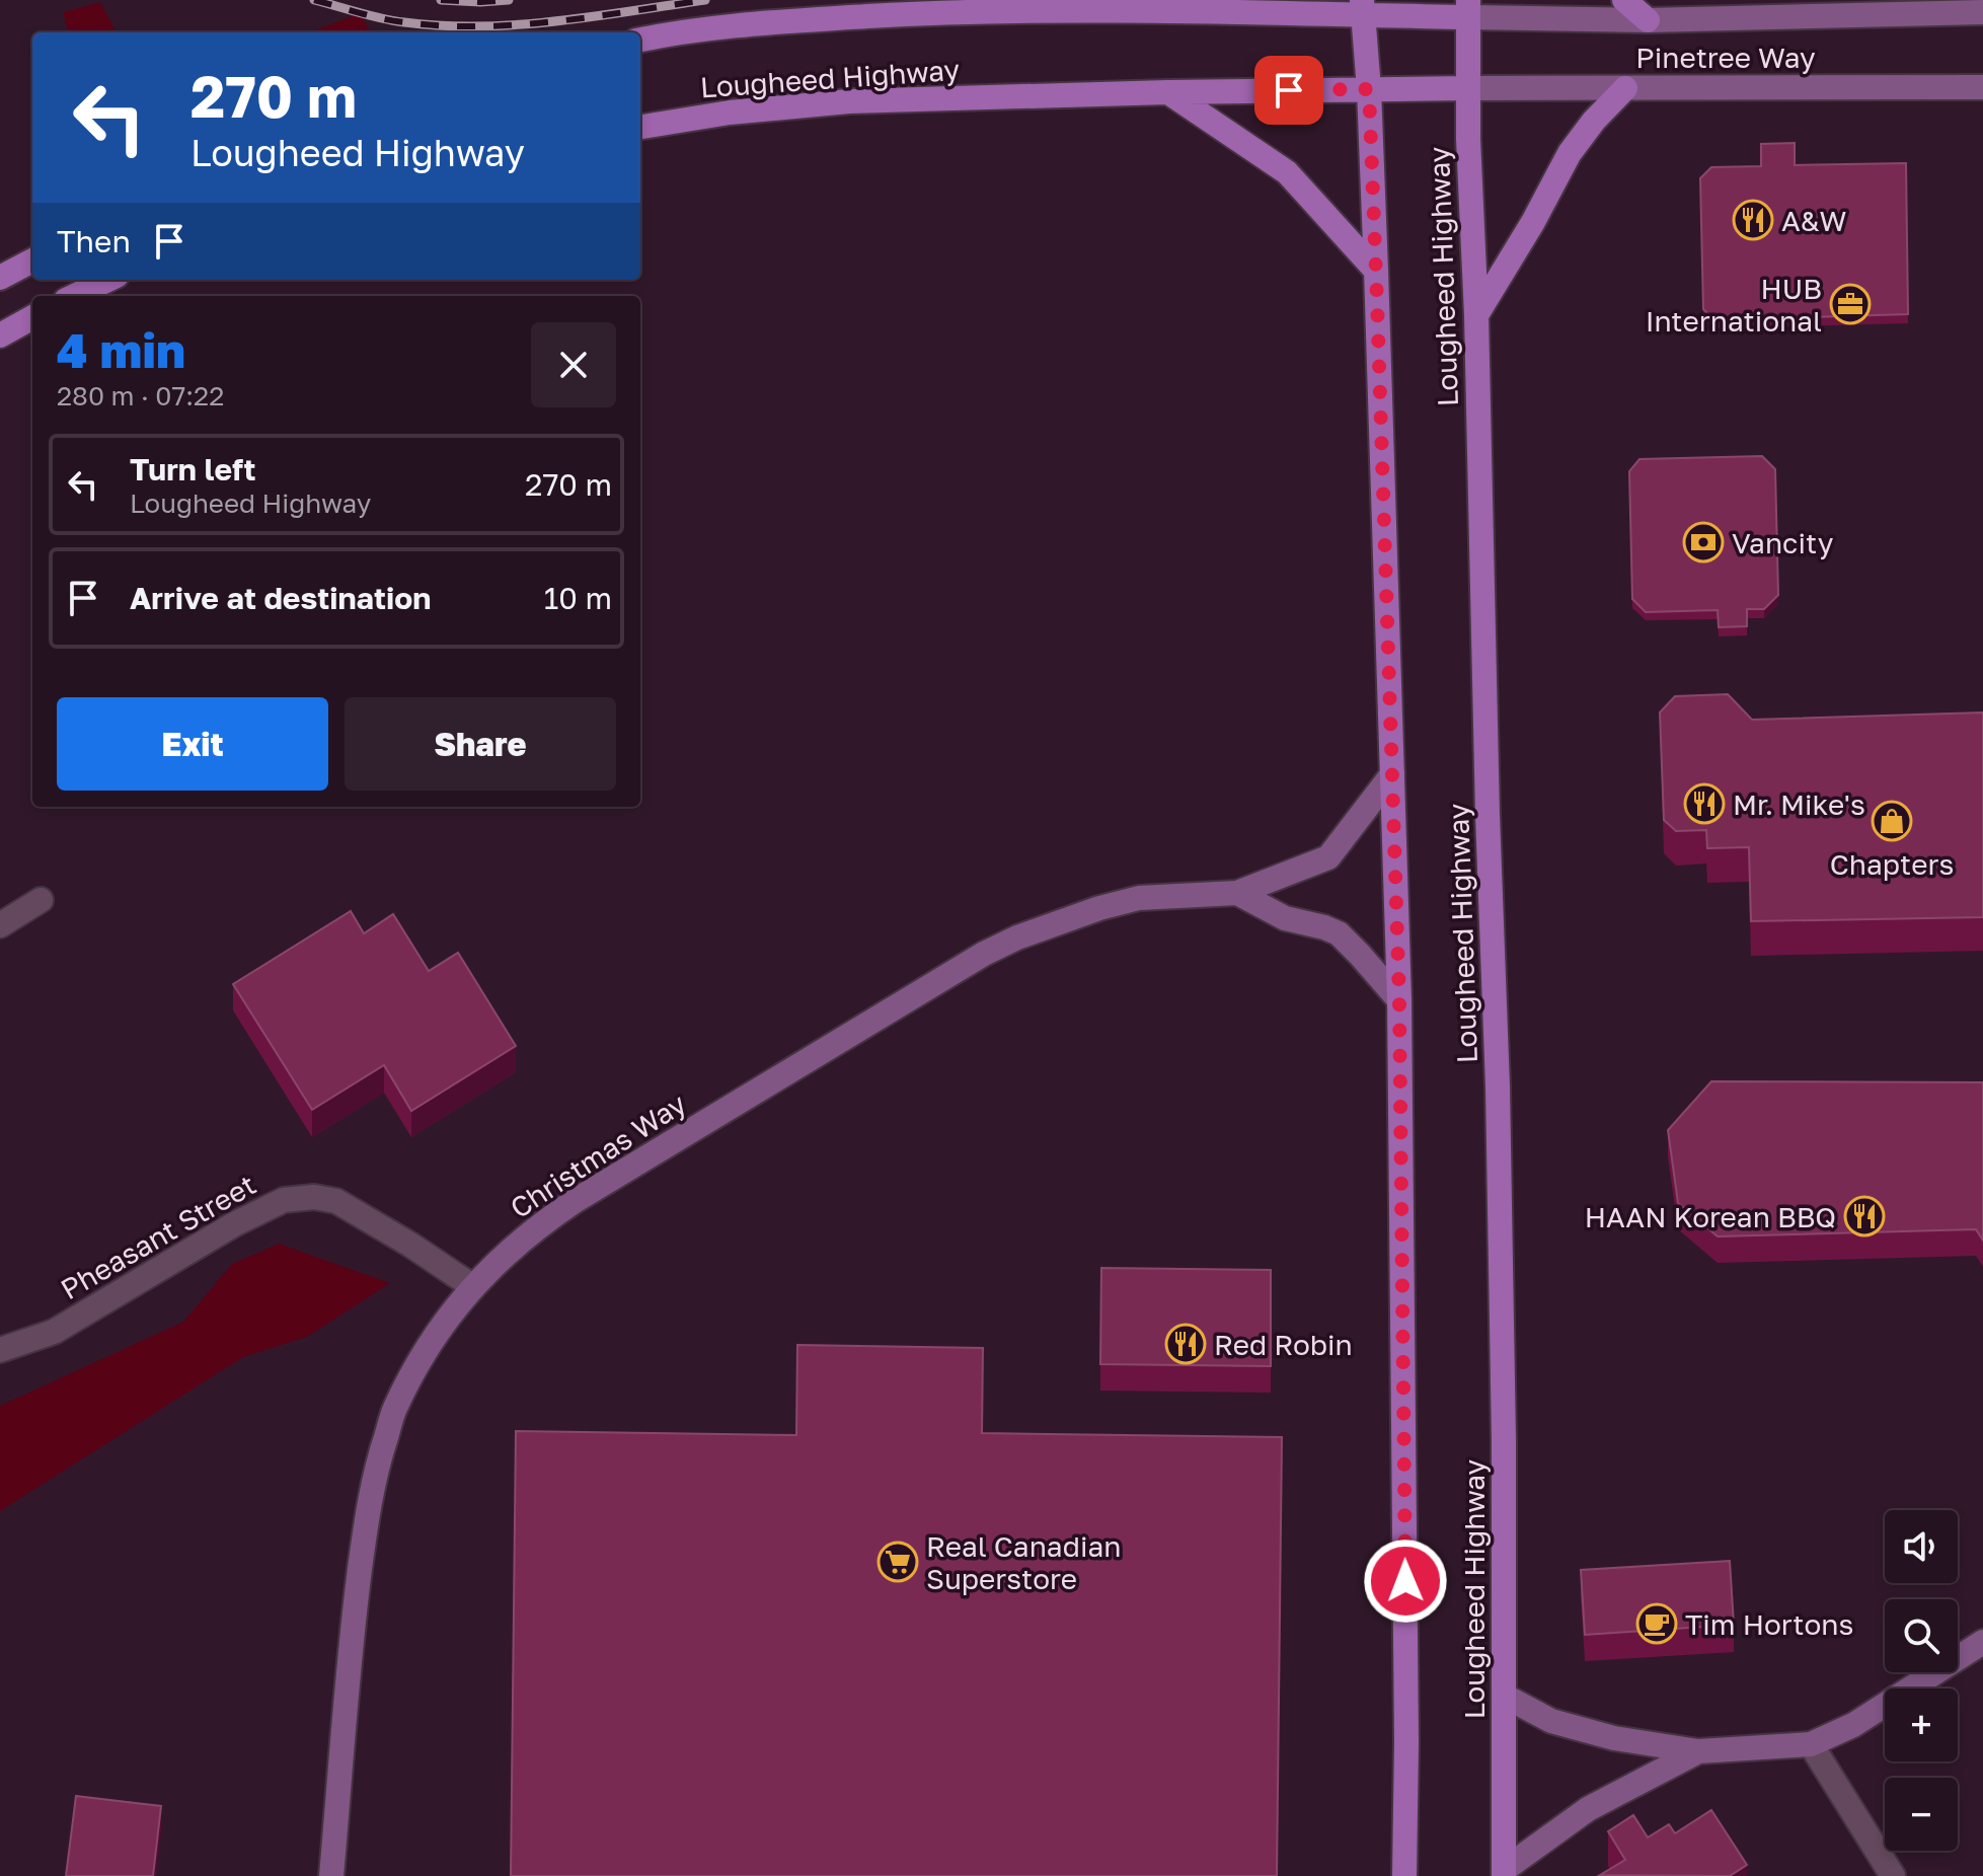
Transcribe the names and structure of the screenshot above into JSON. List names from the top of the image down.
{
  "streets": {
    "main road": ["Lougheed Highway"],
    "street": ["Pinetree Way", "Christmas Way", "Pheasant Street"]
  },
  "crossings": [
    ["Pinetree Way", "Lougheed Highway"],
    ["Christmas Way", "Pheasant Street"]
  ],
  "places": {
    "restaurant": [
      "A&W",
      "Mr. Mike's",
      "HAAN Korean BBQ",
      "Red Robin"
    ],
    "office": ["HUB International"],
    "bank": ["Vancity"],
    "shop": ["Chapters"],
    "supermarket": ["Real Canadian Superstore"],
    "cafe": ["Tim Hortons"]
  },
  "page": {
    "turn": ["270 m", "Lougheed Highway"],
    "then": "Then",
    "heading": ["4 min", "280 m · 07:22"],
    "list": [
      {
        "name": "Turn left",
        "note": "Lougheed Highway",
        "value": "270 m"
      },
      {
        "name": "Arrive at destination",
        "value": "10 m"
      }
    ],
    "buttons": ["Exit", "Share"],
    "map_buttons": ["+", "−"]
  }
}
